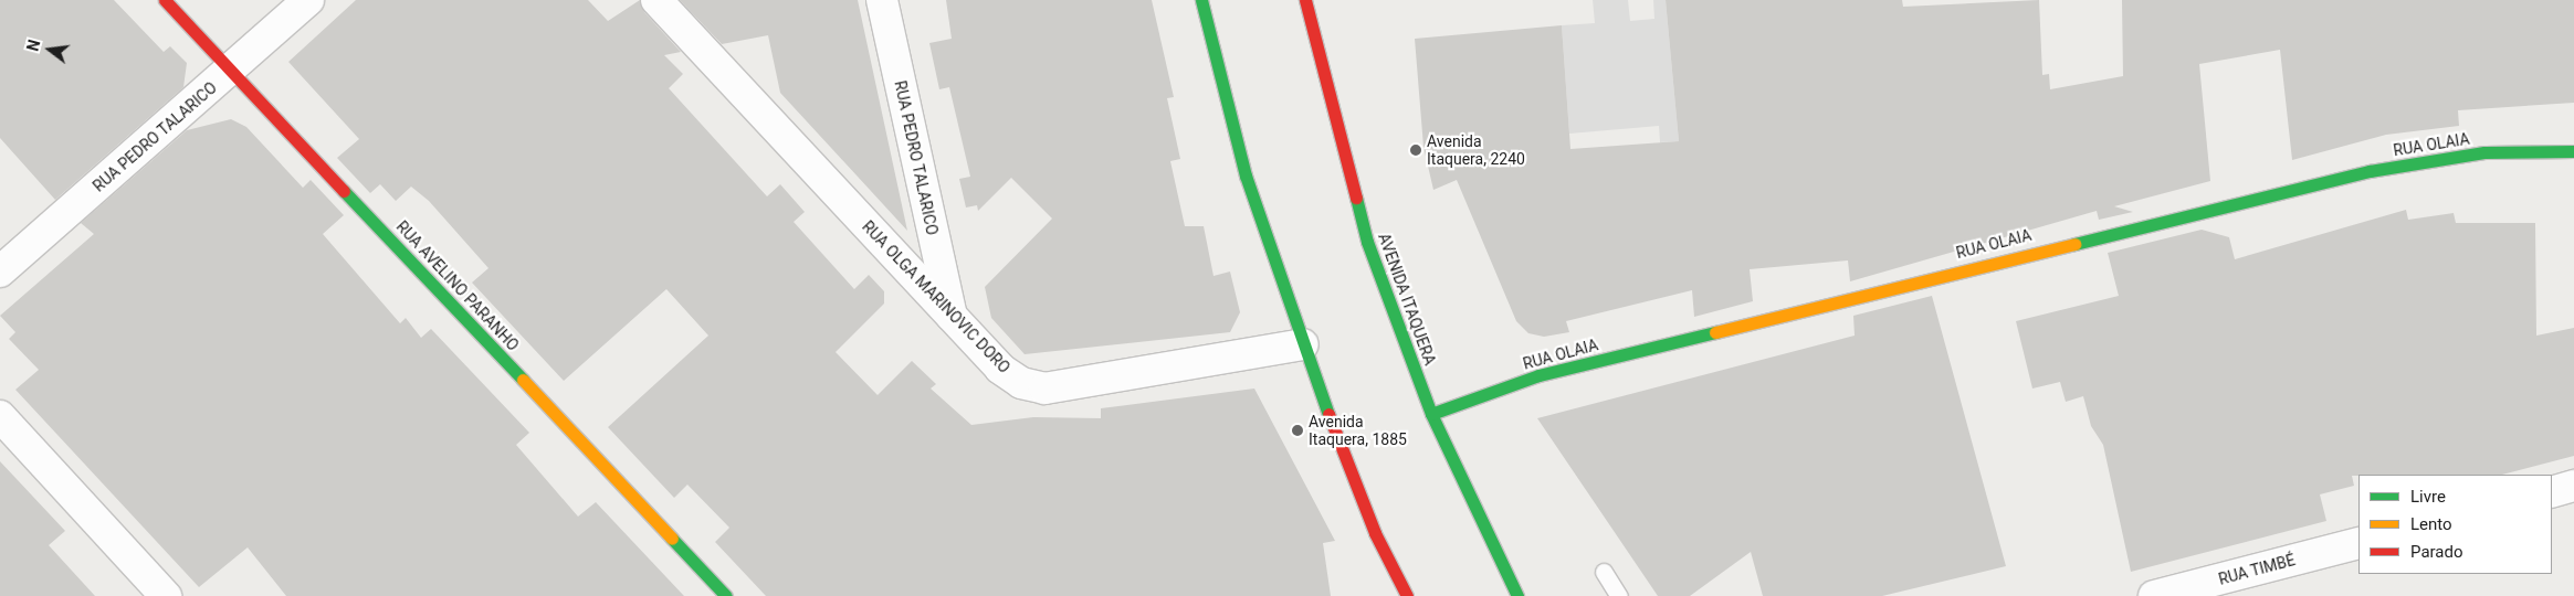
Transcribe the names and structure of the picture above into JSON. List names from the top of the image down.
{
  "streets": {
    "street": [
      "RUA PEDRO TALARICO",
      "RUA OLAIA",
      "RUA AVELINO PARANHO",
      "RUA OLGA MARINOVIC DORO",
      "AVENIDA ITAQUERA",
      "RUA TIMBÉ"
    ]
  },
  "crossings": [
    ["RUA PEDRO TALARICO", "RUA AVELINO PARANHO"],
    ["RUA PEDRO TALARICO", "RUA OLGA MARINOVIC DORO"],
    ["RUA OLAIA", "AVENIDA ITAQUERA"]
  ],
  "places": ["Avenida Itaquera, 2240", "Avenida Itaquera, 1885"],
  "legend": ["Livre", "Lento", "Parado"],
  "north": "left"
}
